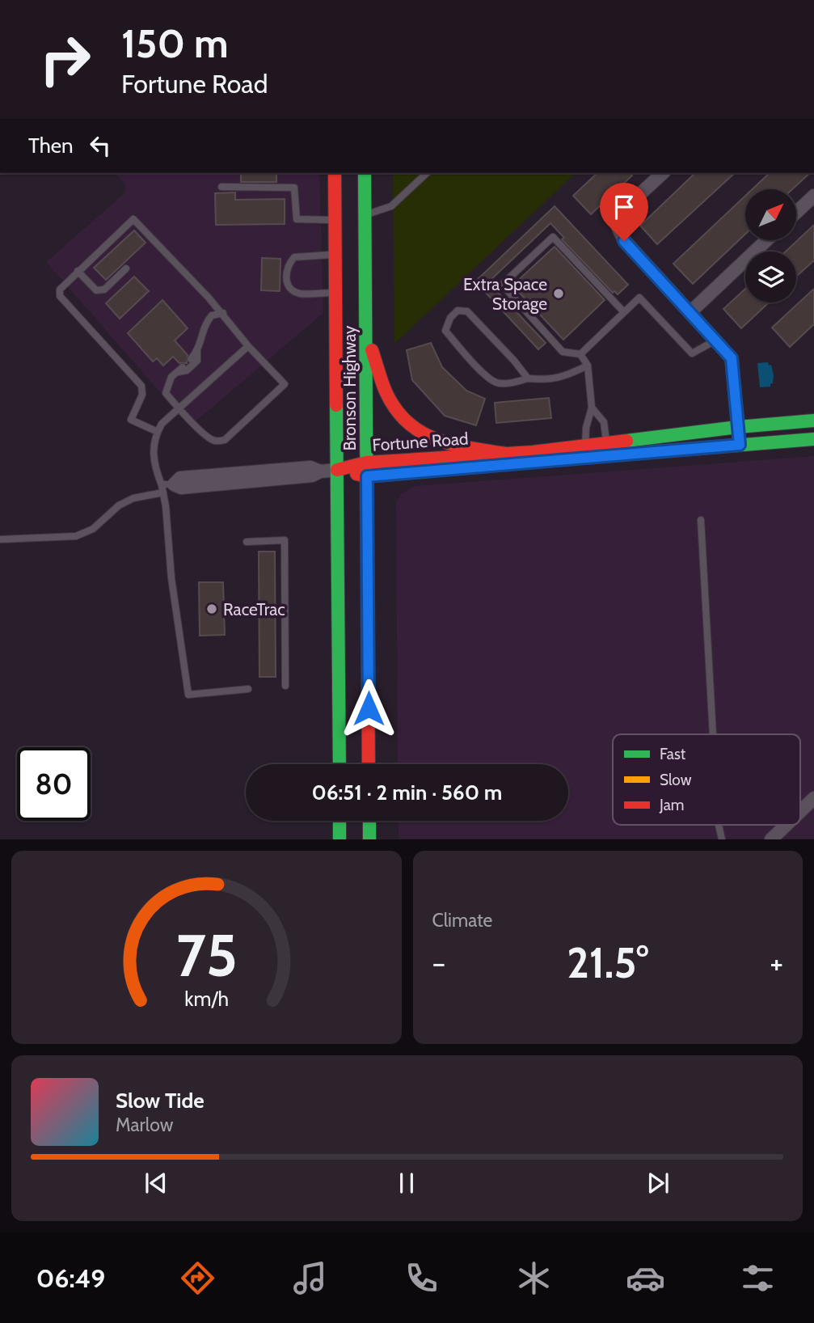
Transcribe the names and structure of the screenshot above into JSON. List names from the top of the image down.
{
  "streets": {
    "main road": ["Bronson Highway", "Fortune Road"]
  },
  "crossings": [
    ["Bronson Highway", "Fortune Road"]
  ],
  "places": ["Extra Space Storage", "RaceTrac"],
  "legend": ["Fast", "Slow", "Jam"],
  "north": "top right",
  "page": {
    "turn": ["150 m", "Fortune Road"],
    "then": "Then",
    "limit": "80",
    "trip": "06:51 · 2 min · 560 m",
    "tile": "Climate",
    "heat": ["−", "21.5°", "+"],
    "song": ["Slow Tide", "Marlow"],
    "tabs": "06:49",
    "gauge": ["75", "km/h"]
  }
}
